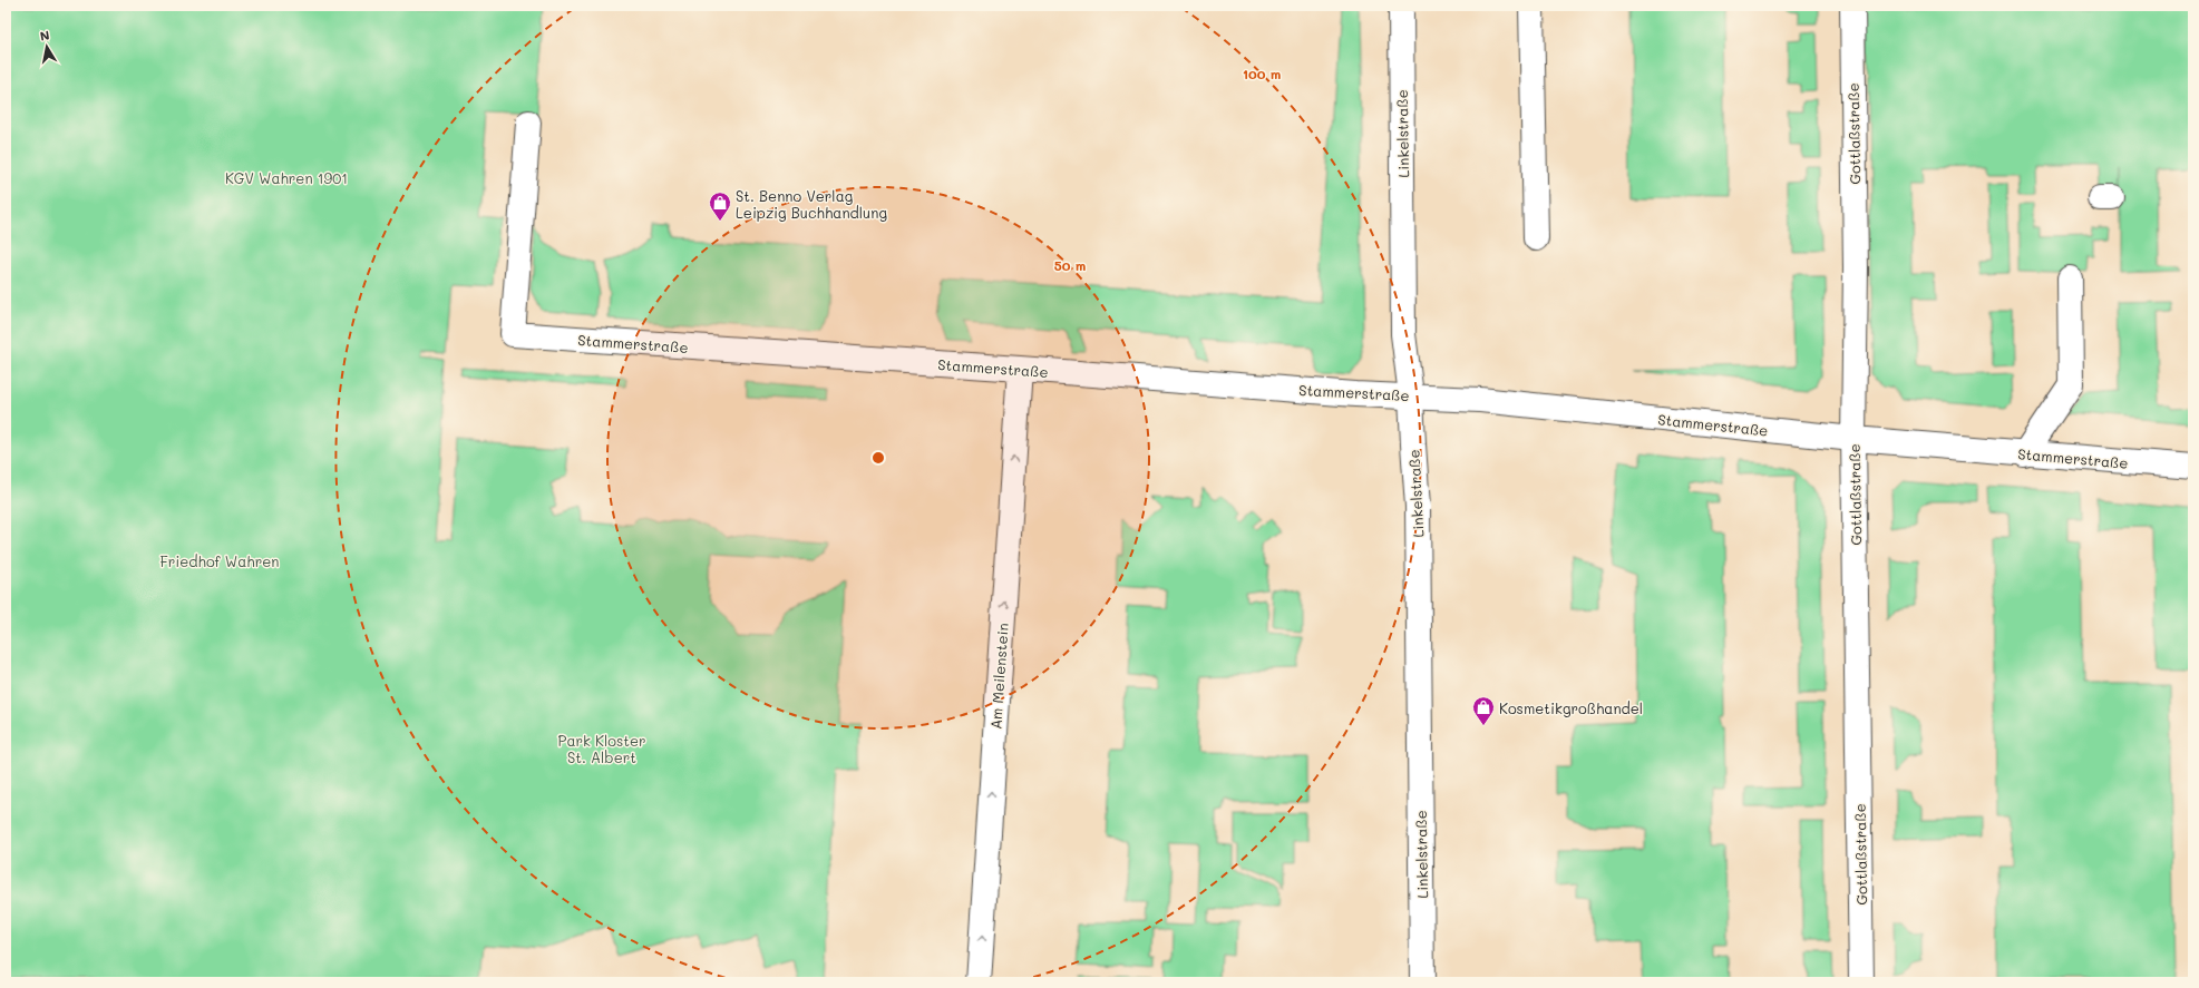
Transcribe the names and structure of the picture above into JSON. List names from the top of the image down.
{
  "streets": {
    "street": [
      "Linkelstraße",
      "Gottlaßstraße",
      "Stammerstraße",
      "Am Meilenstein"
    ]
  },
  "crossings": [
    ["Linkelstraße", "Stammerstraße"],
    ["Gottlaßstraße", "Stammerstraße"],
    ["Stammerstraße", "Am Meilenstein"]
  ],
  "one_way": ["Am Meilenstein"],
  "parks": ["KGV Wahren 1901", "Friedhof Wahren", "Park Kloster St. Albert"],
  "places": {
    "shop": ["St. Benno Verlag Leipzig Buchhandlung", "Kosmetikgroßhandel"]
  },
  "north": "top",
  "rings": ["100 m", "50 m"]
}
